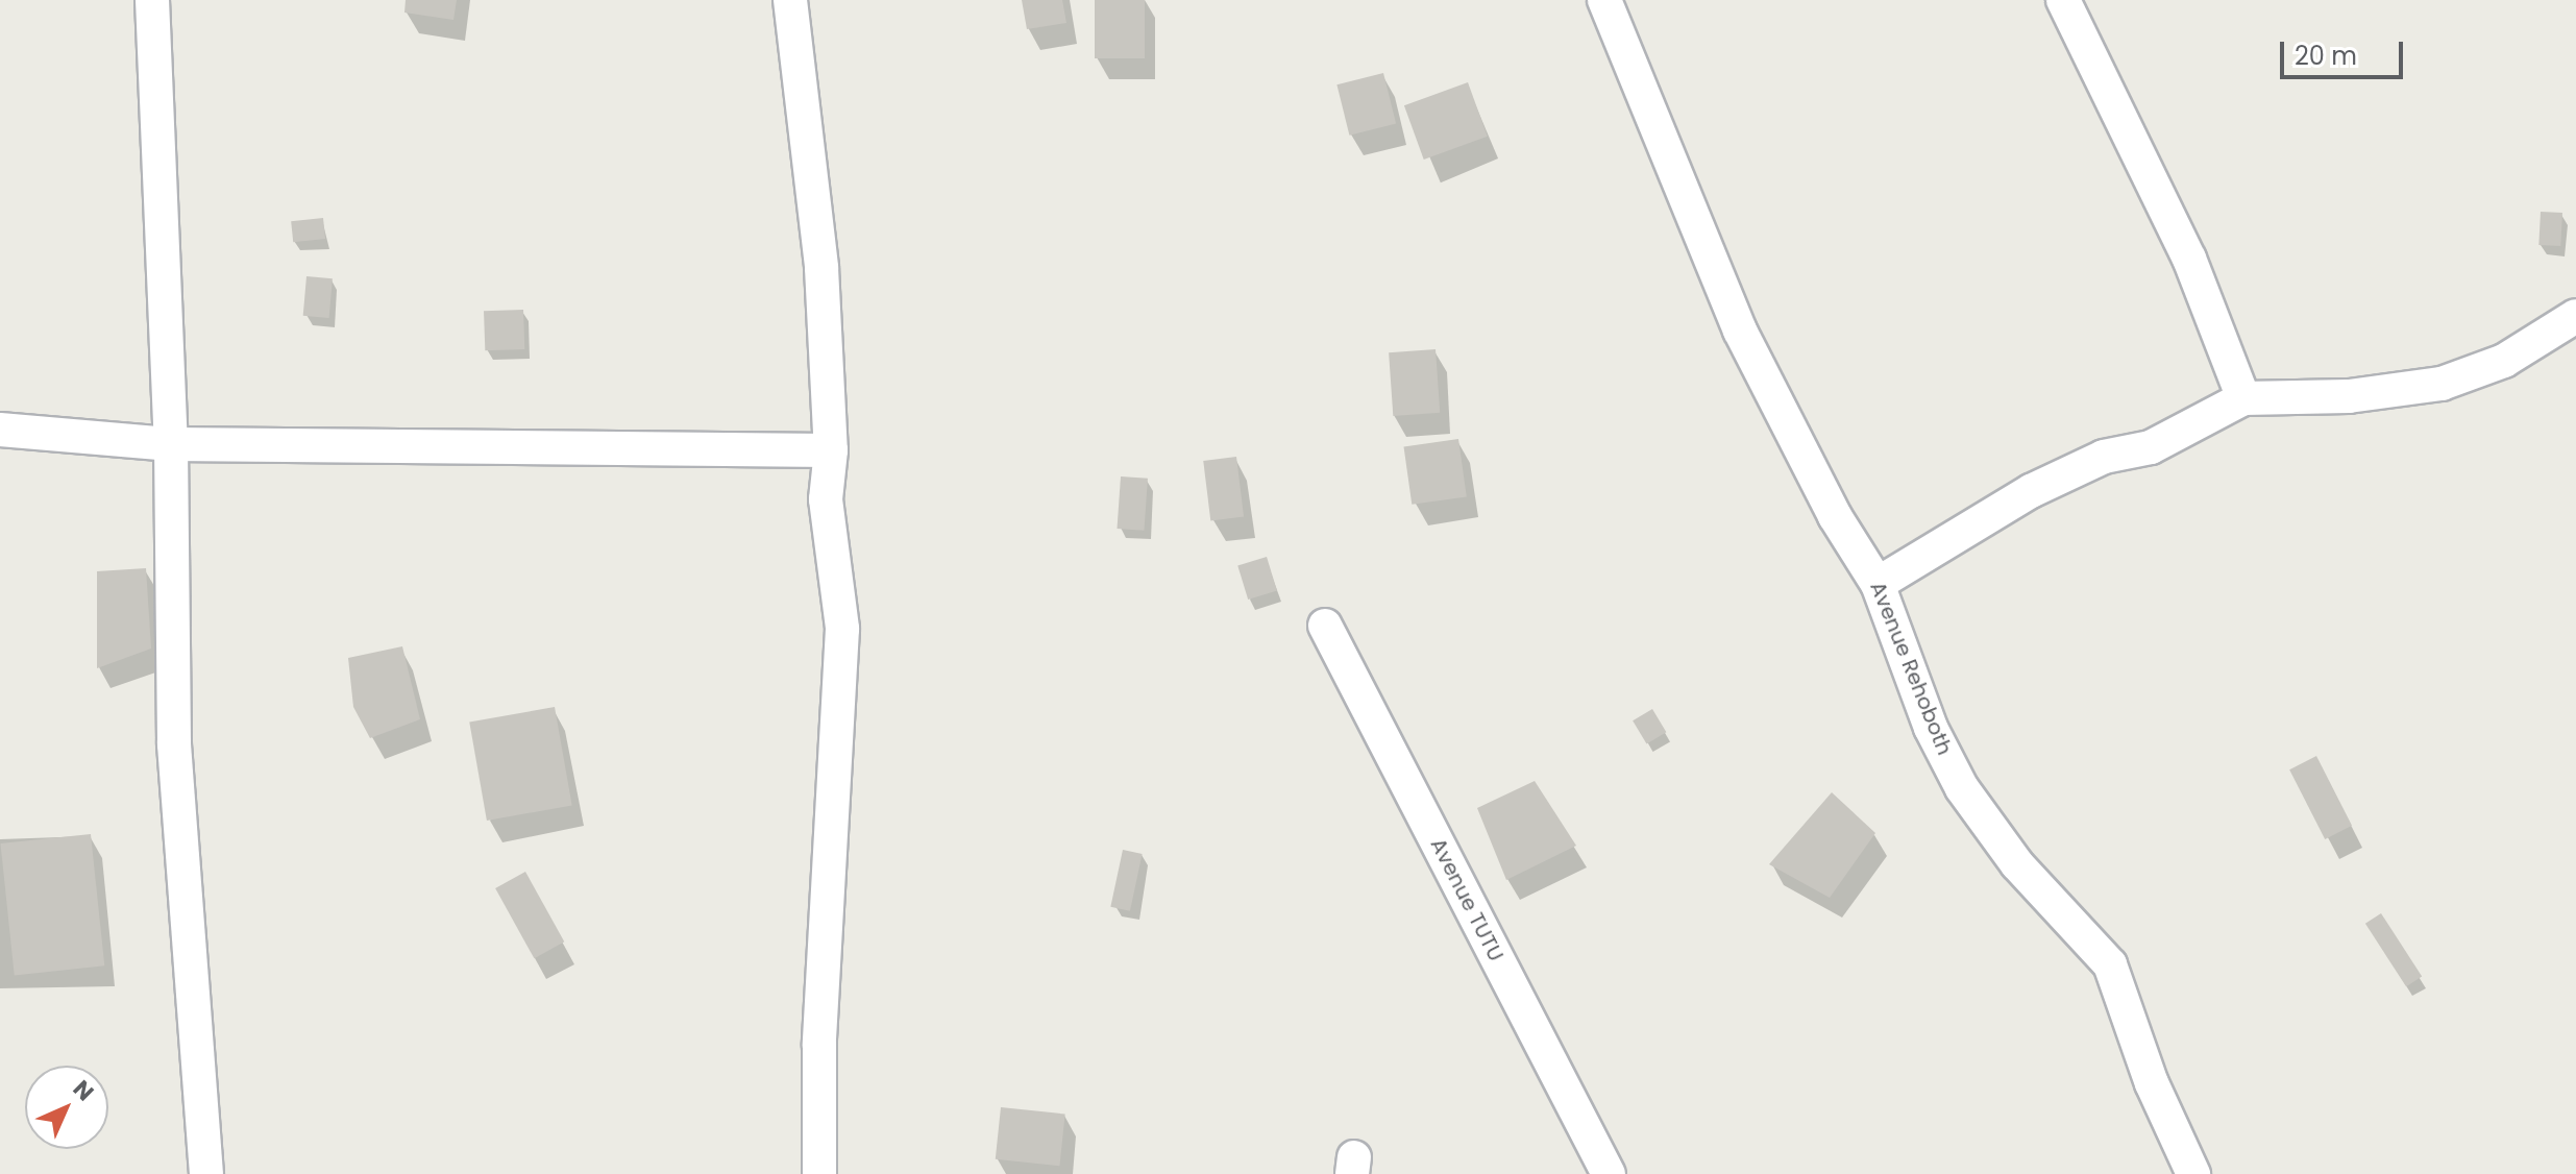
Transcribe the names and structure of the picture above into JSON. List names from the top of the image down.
{
  "streets": {
    "street": ["Avenue Rehoboth", "Avenue TUTU"]
  },
  "scale_bar": "20 m",
  "north": "top right"
}
